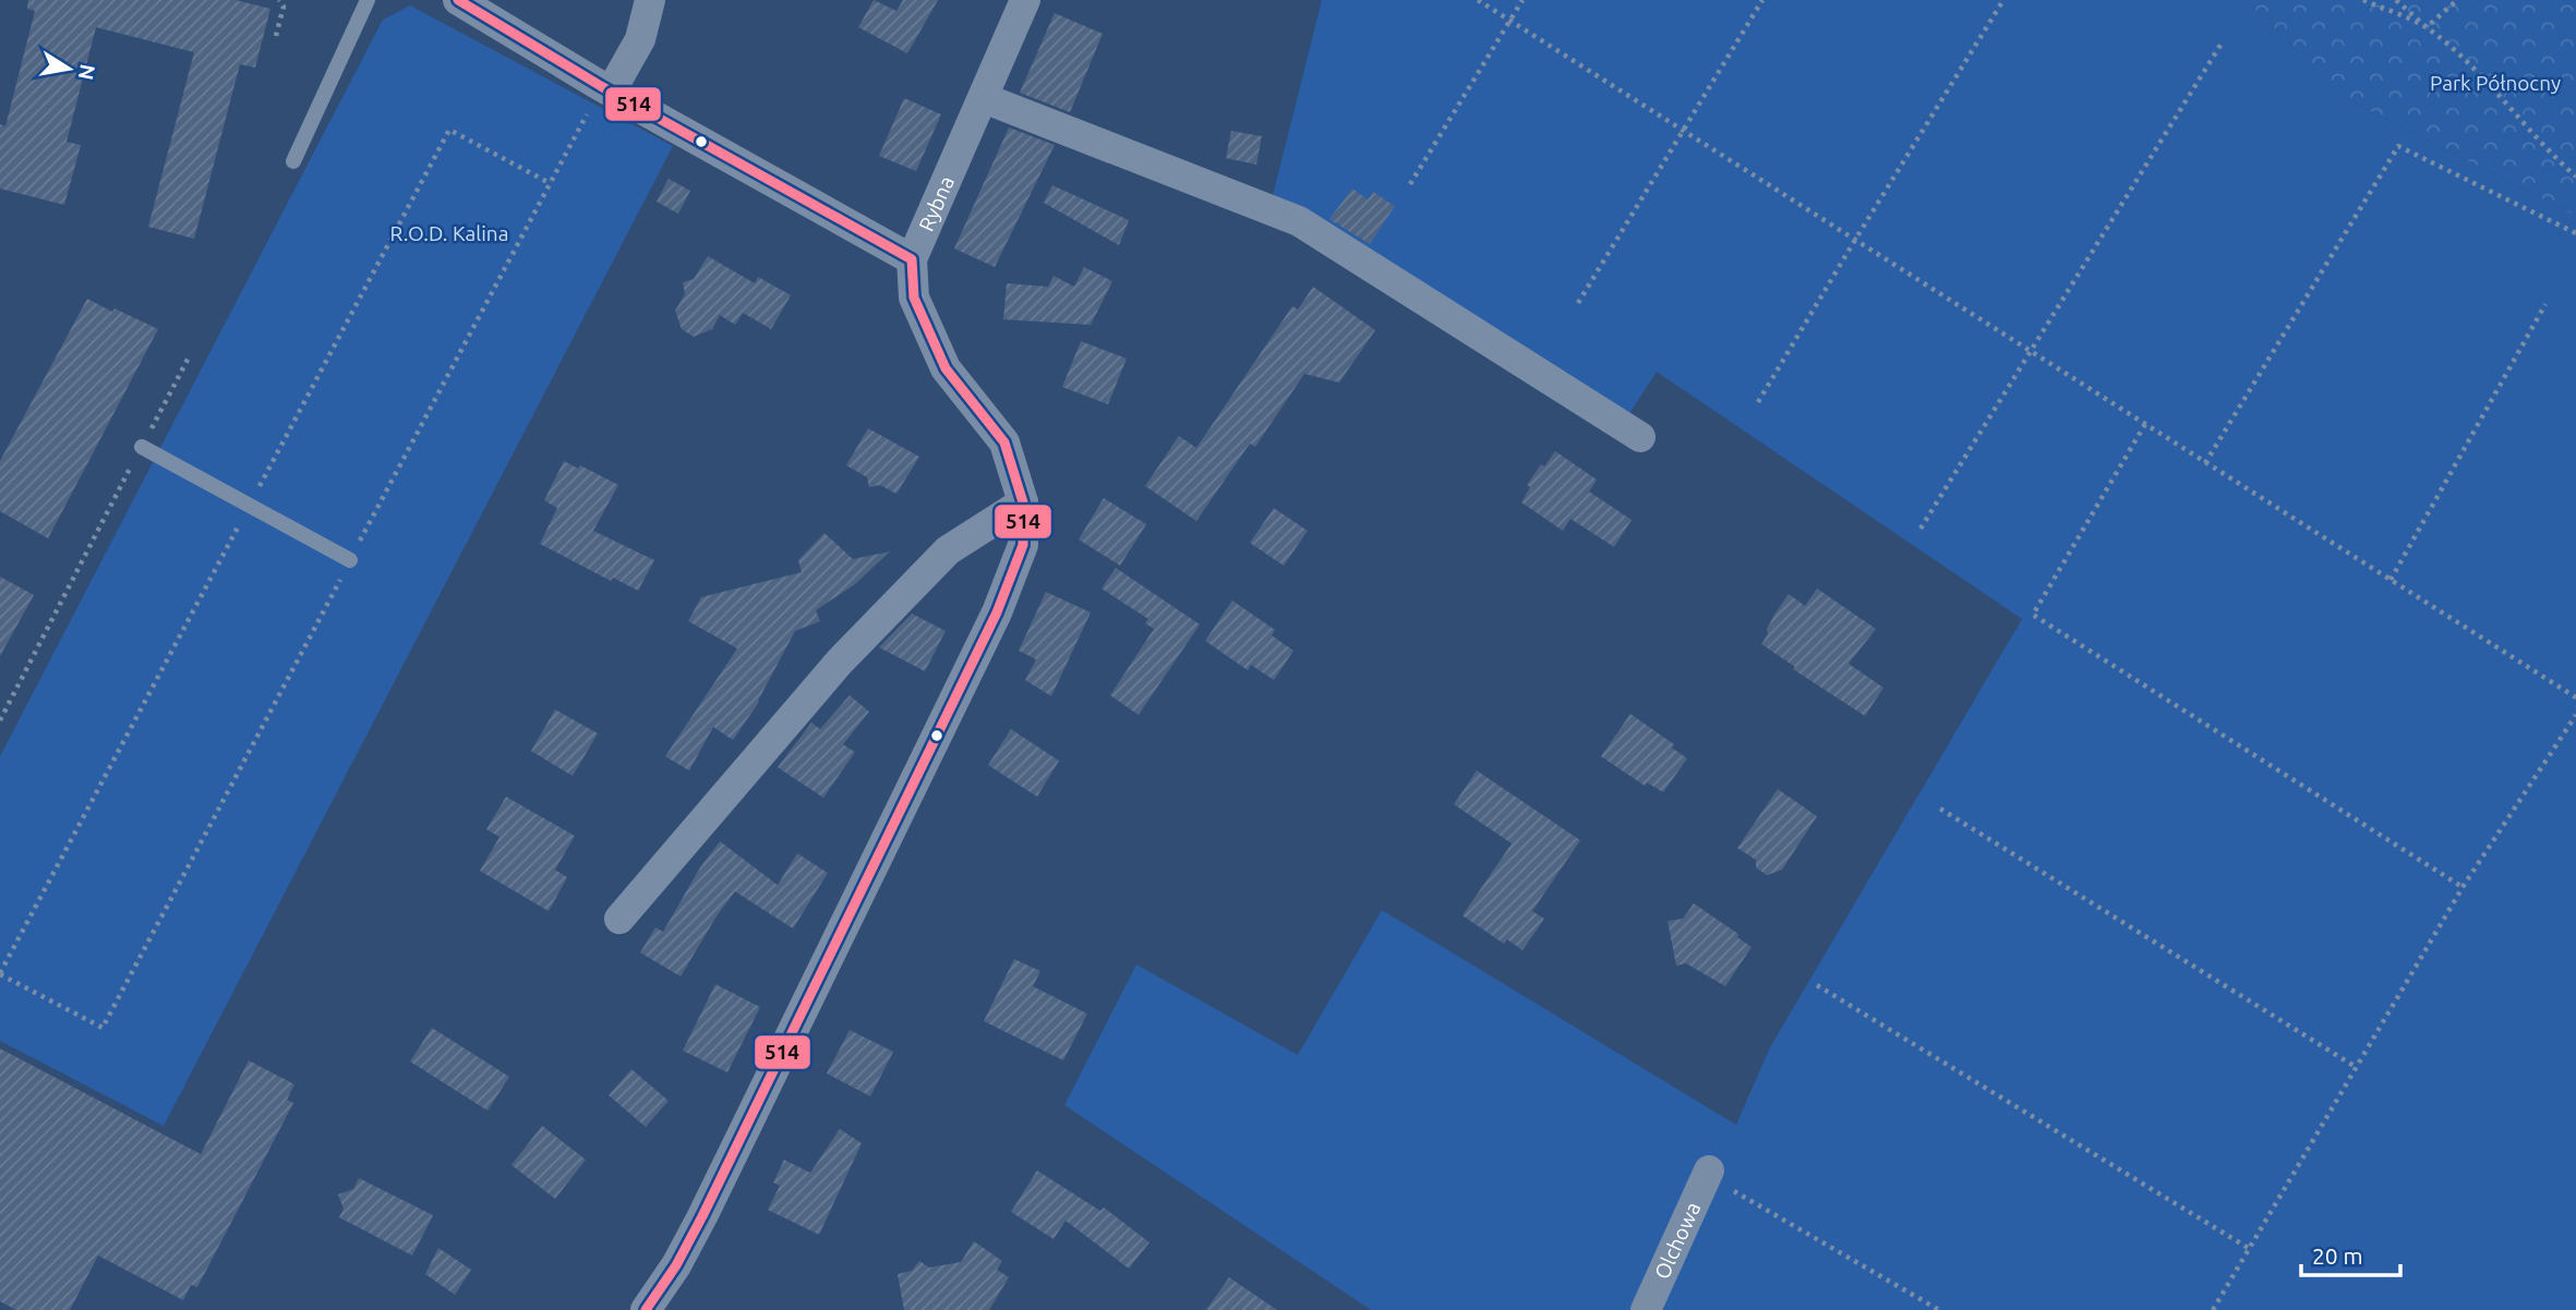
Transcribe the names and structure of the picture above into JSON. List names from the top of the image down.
{
  "streets": {
    "street": ["Rybna", "Olchowa"]
  },
  "parks": ["Park Północny", "R.O.D. Kalina"],
  "lines": ["transit line 514"],
  "scale_bar": "20 m",
  "north": "right"
}
